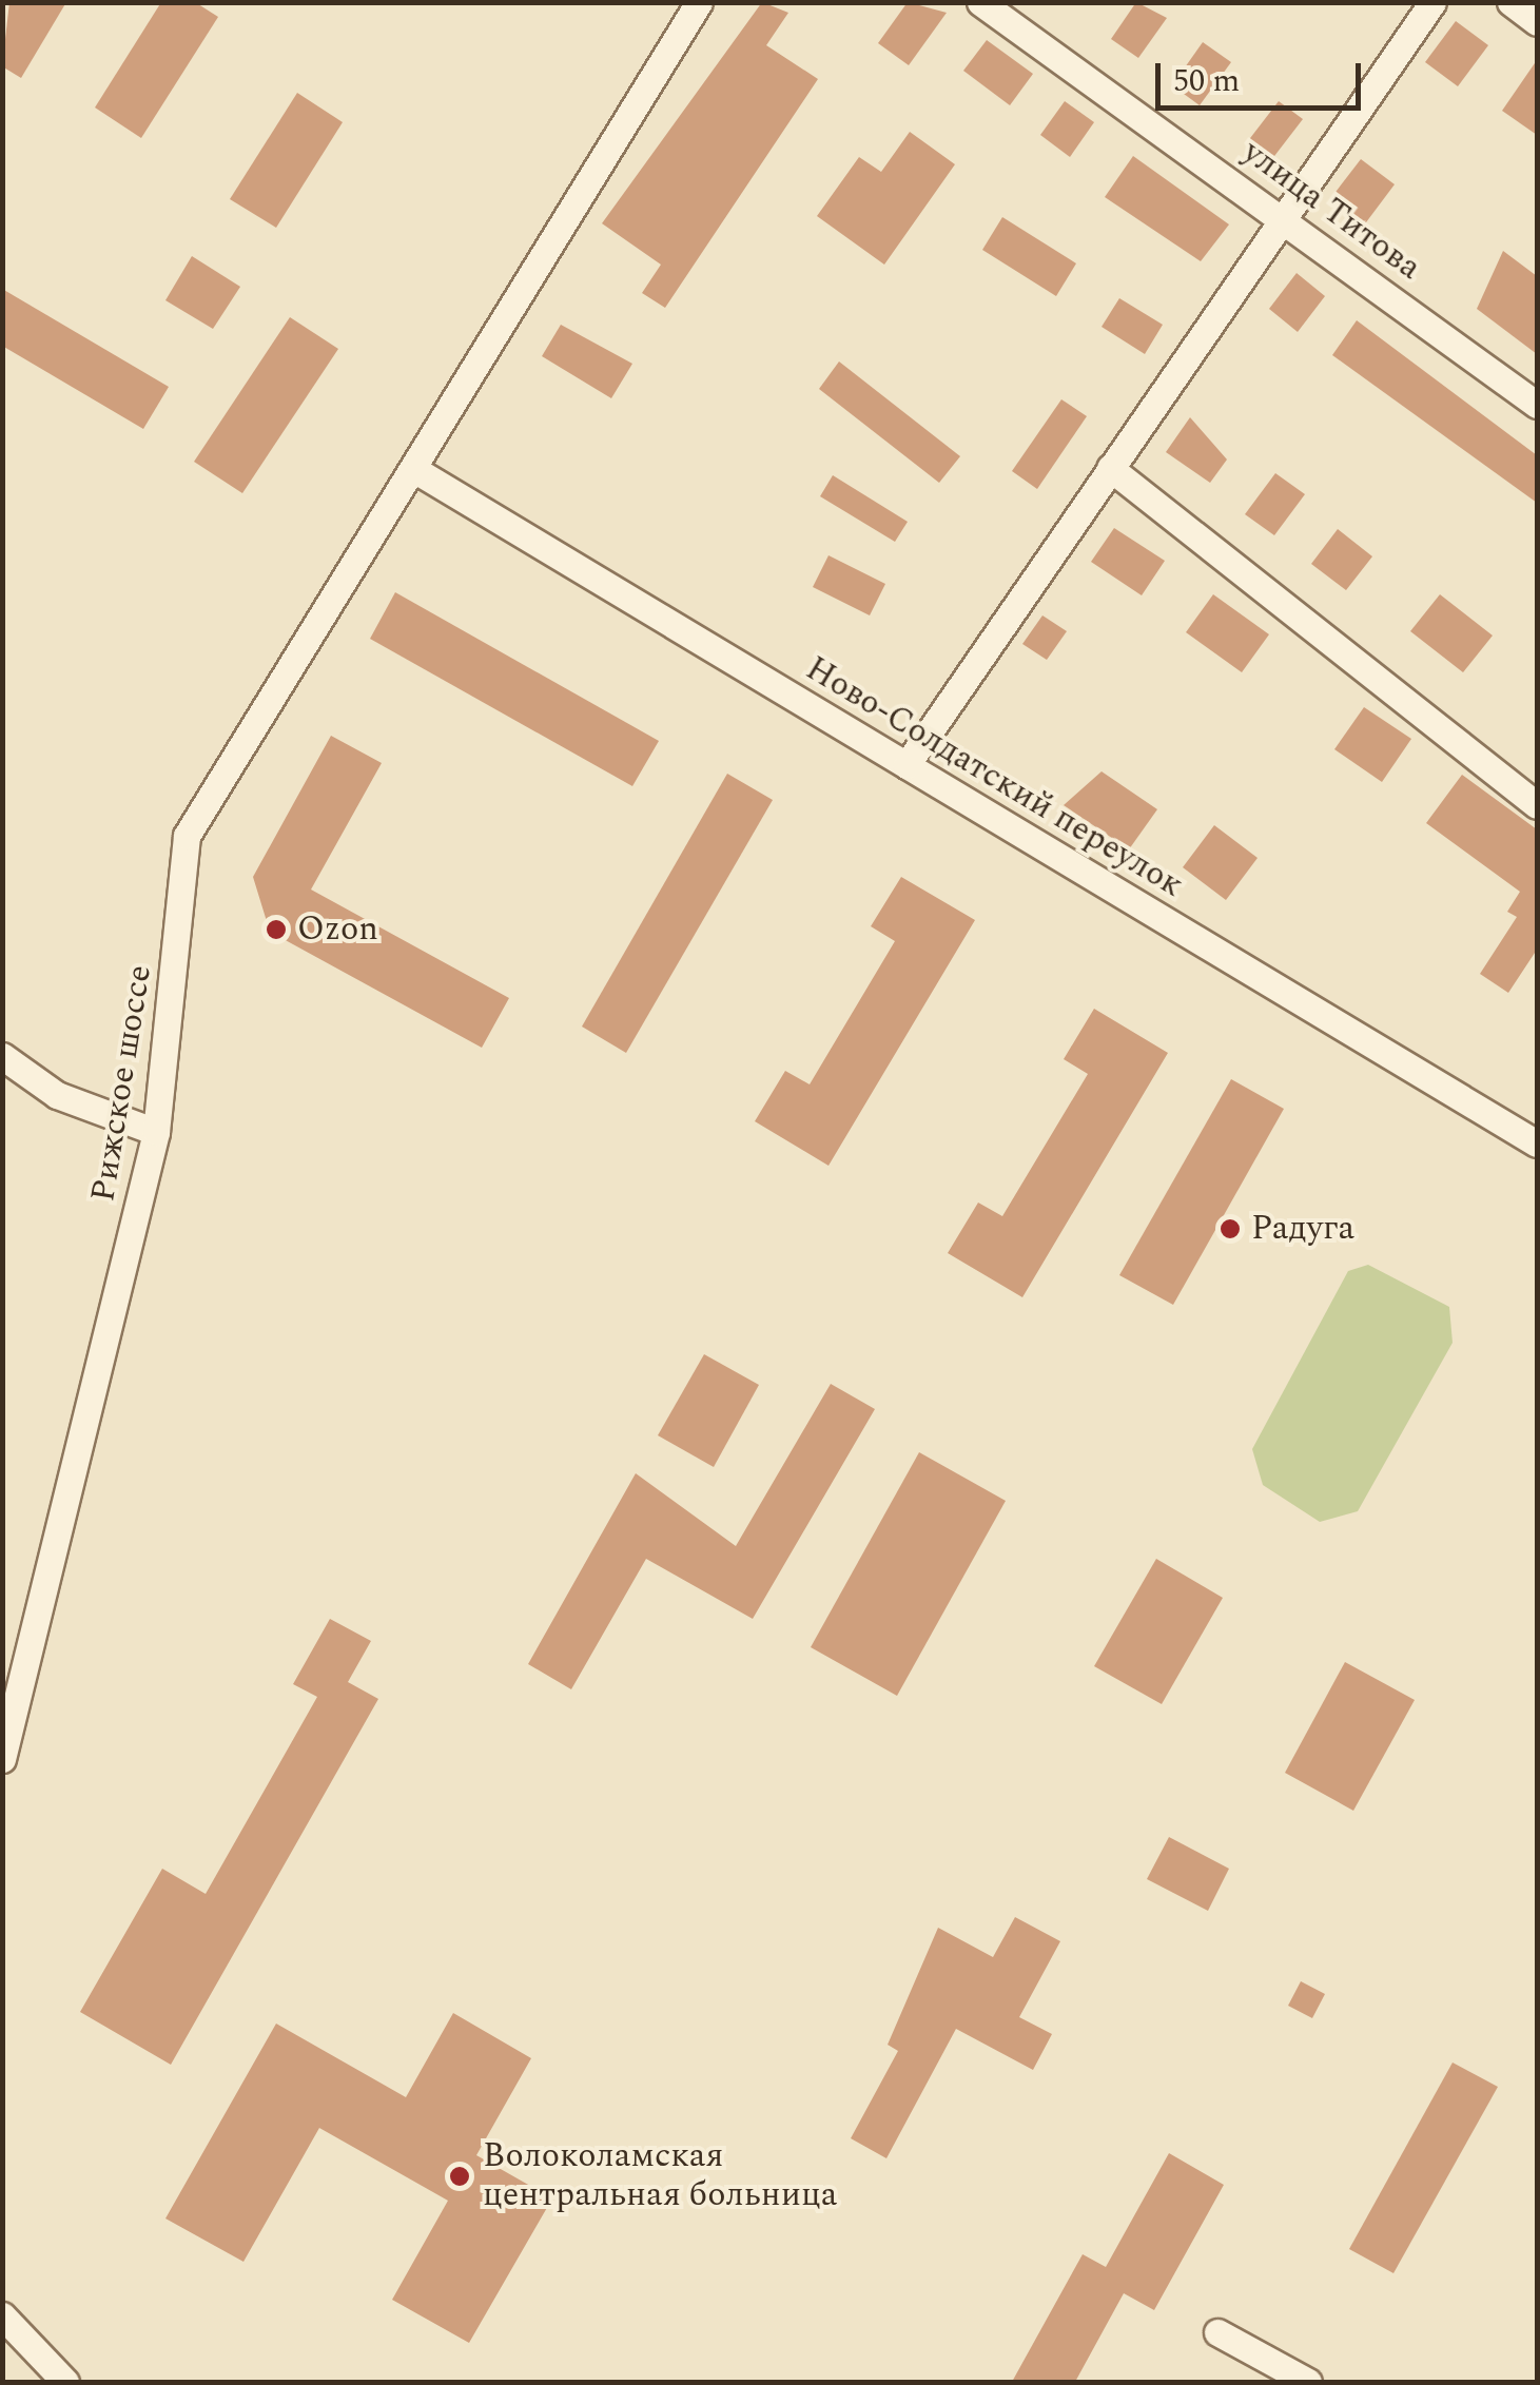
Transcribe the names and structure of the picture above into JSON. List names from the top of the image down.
{
  "streets": {
    "street": ["улица Титова", "Ново-Солдатский переулок", "Рижское шоссе"]
  },
  "crossings": [
    ["Ново-Солдатский переулок", "Рижское шоссе"]
  ],
  "places": ["Ozon", "Радуга", "Волоколамская центральная больница"],
  "scale_bar": "50 m"
}
